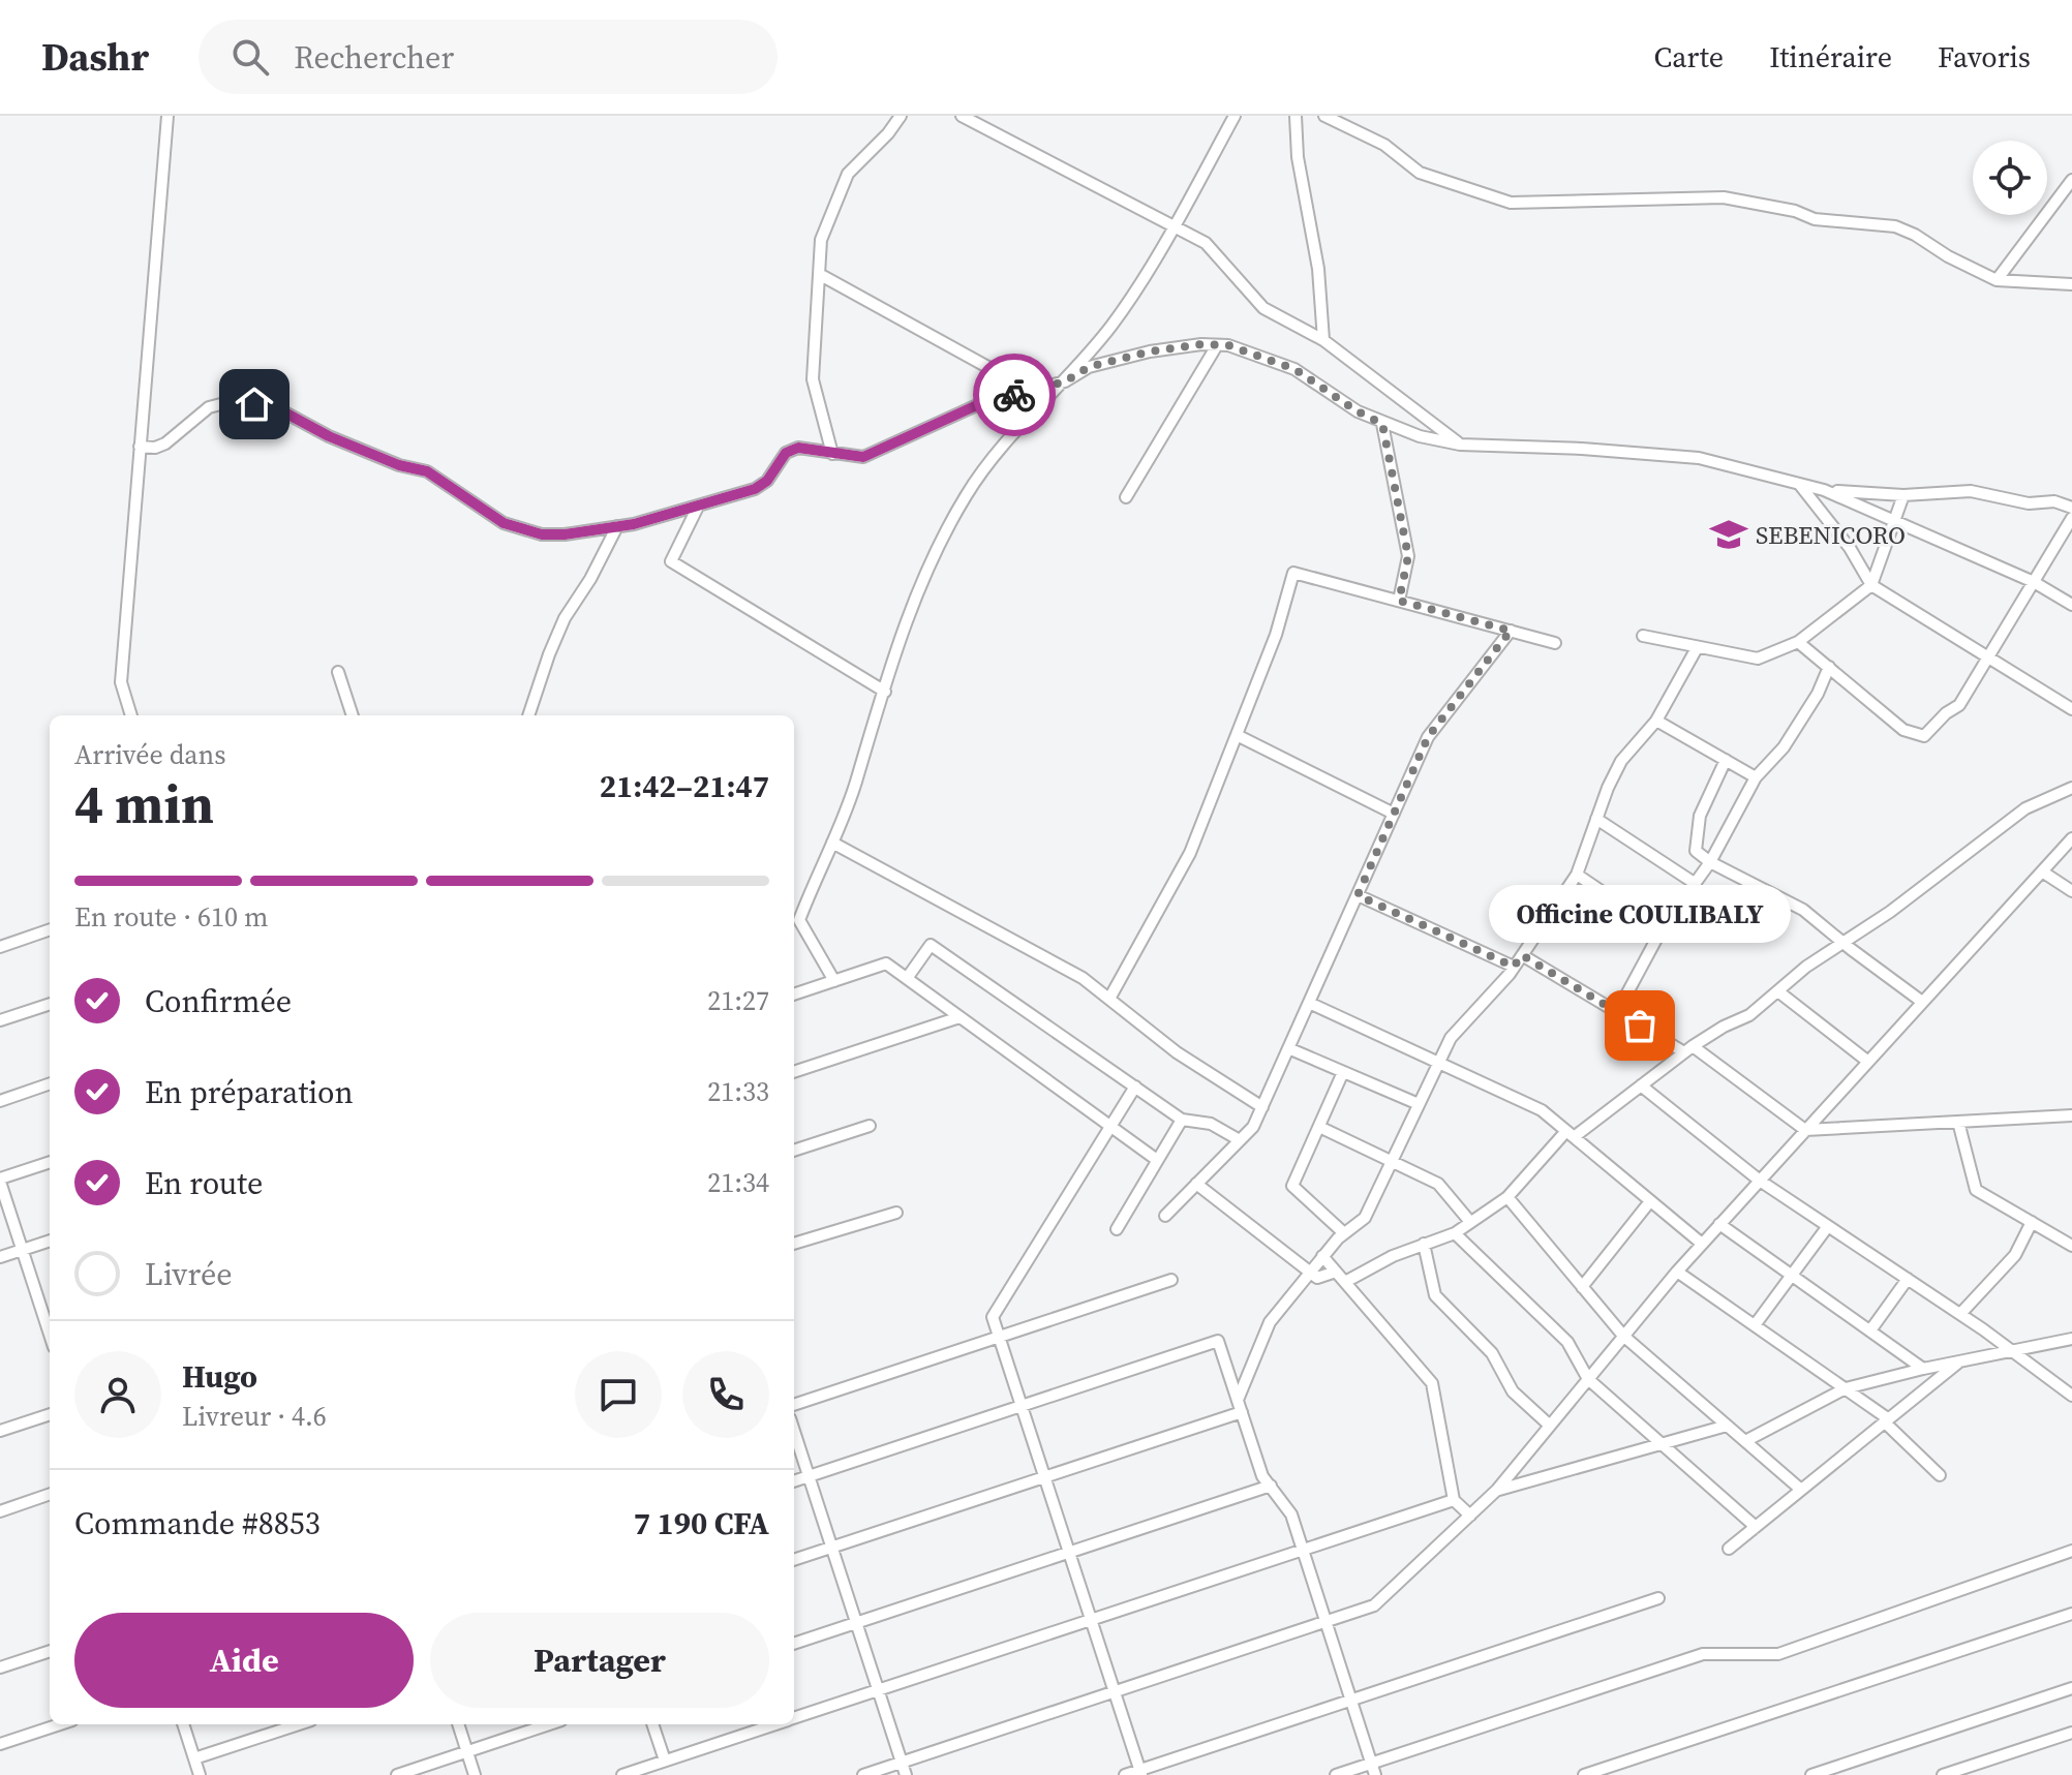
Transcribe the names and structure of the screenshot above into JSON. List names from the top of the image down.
{
  "places": {
    "school or university": ["SEBENICORO"],
    "other": ["Officine COULIBALY"]
  },
  "page": {
    "header": "Dashr",
    "search": "Rechercher",
    "nav": ["Carte", "Itinéraire", "Favoris"],
    "heading": ["4 min", "Arrivée dans", "21:42–21:47"],
    "panel": [
      "Hugo",
      "Livreur · 4.6",
      "Commande #8853",
      "7 190 CFA"
    ],
    "bar": "En route · 610 m",
    "bubble": "Officine COULIBALY",
    "list": [
      ["Confirmée", "21:27"],
      ["En préparation", "21:33"],
      ["En route", "21:34"],
      "Livrée"
    ],
    "buttons": ["Aide", "Partager"]
  }
}
